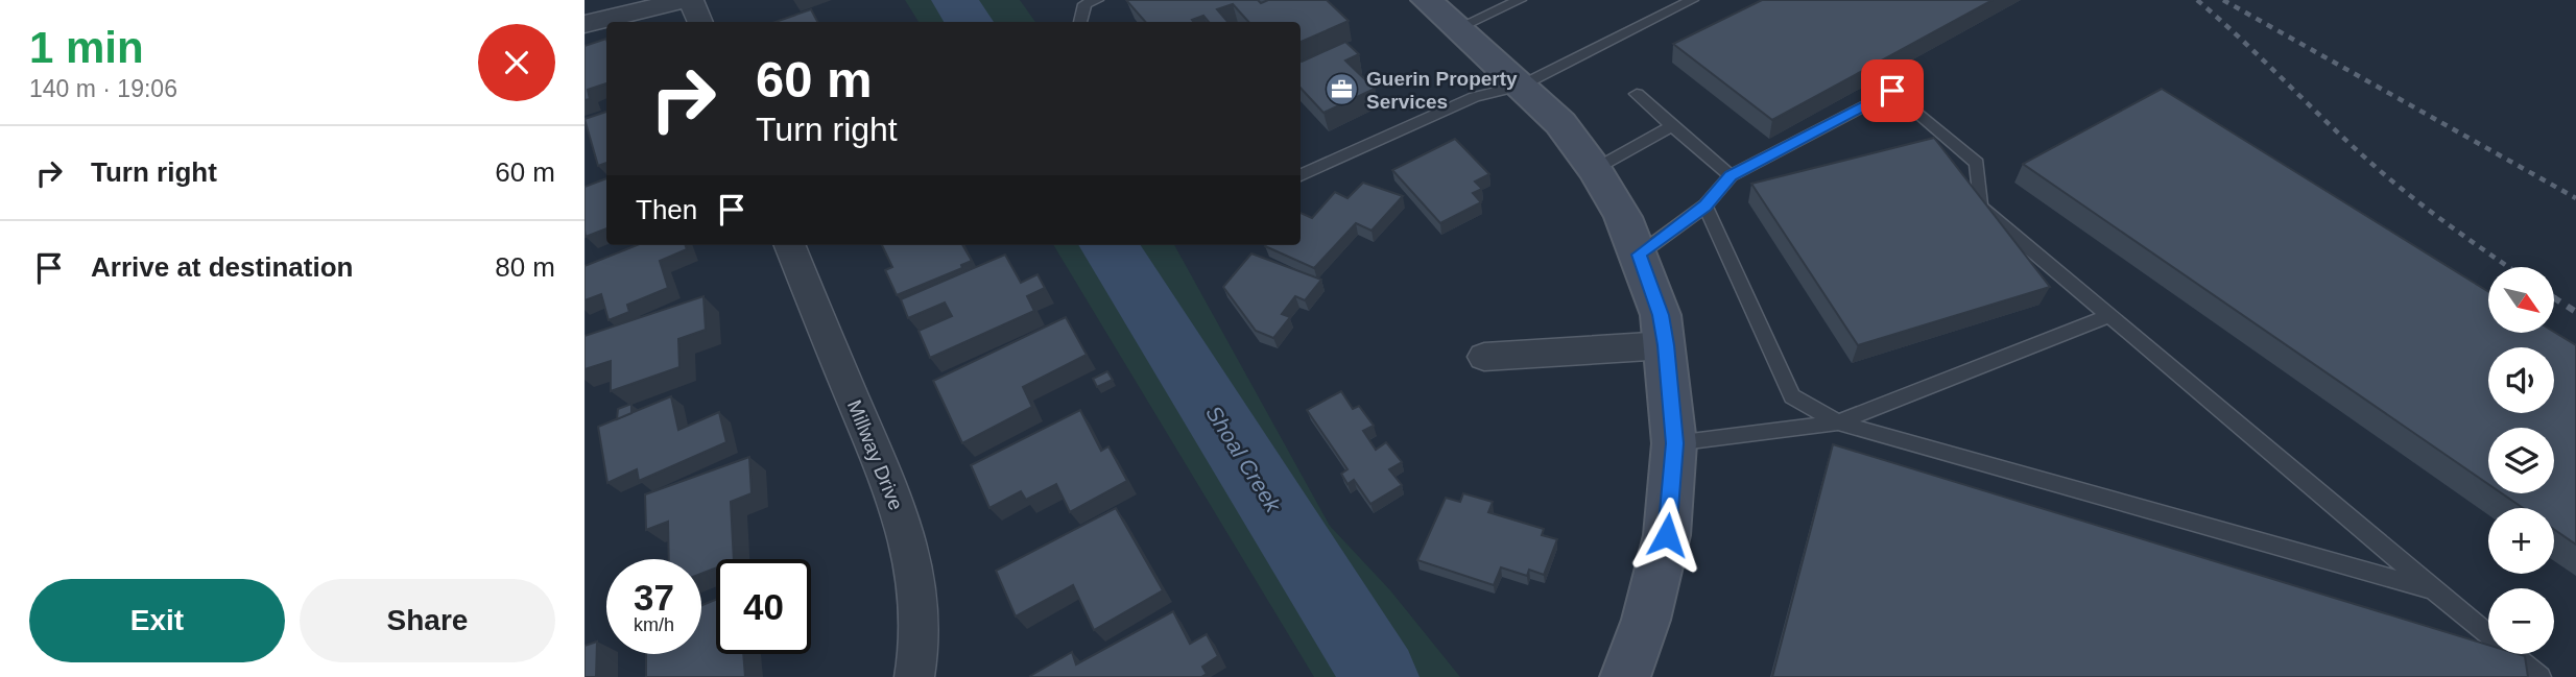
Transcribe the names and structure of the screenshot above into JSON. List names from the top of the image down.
{
  "streets": {
    "street": ["Millway Drive"]
  },
  "water": ["Shoal Creek"],
  "places": {
    "office": ["Guerin Property Services"]
  },
  "north": "bottom right",
  "page": {
    "heading": ["1 min", "140 m · 19:06"],
    "turn": ["60 m", "Turn right"],
    "list": [
      {
        "name": "Turn right",
        "value": "60 m"
      },
      {
        "name": "Arrive at destination",
        "value": "80 m"
      }
    ],
    "then": "Then",
    "map_buttons": ["+", "−"],
    "speed": "37 km/h",
    "limit": "40",
    "buttons": ["Exit", "Share"]
  }
}
